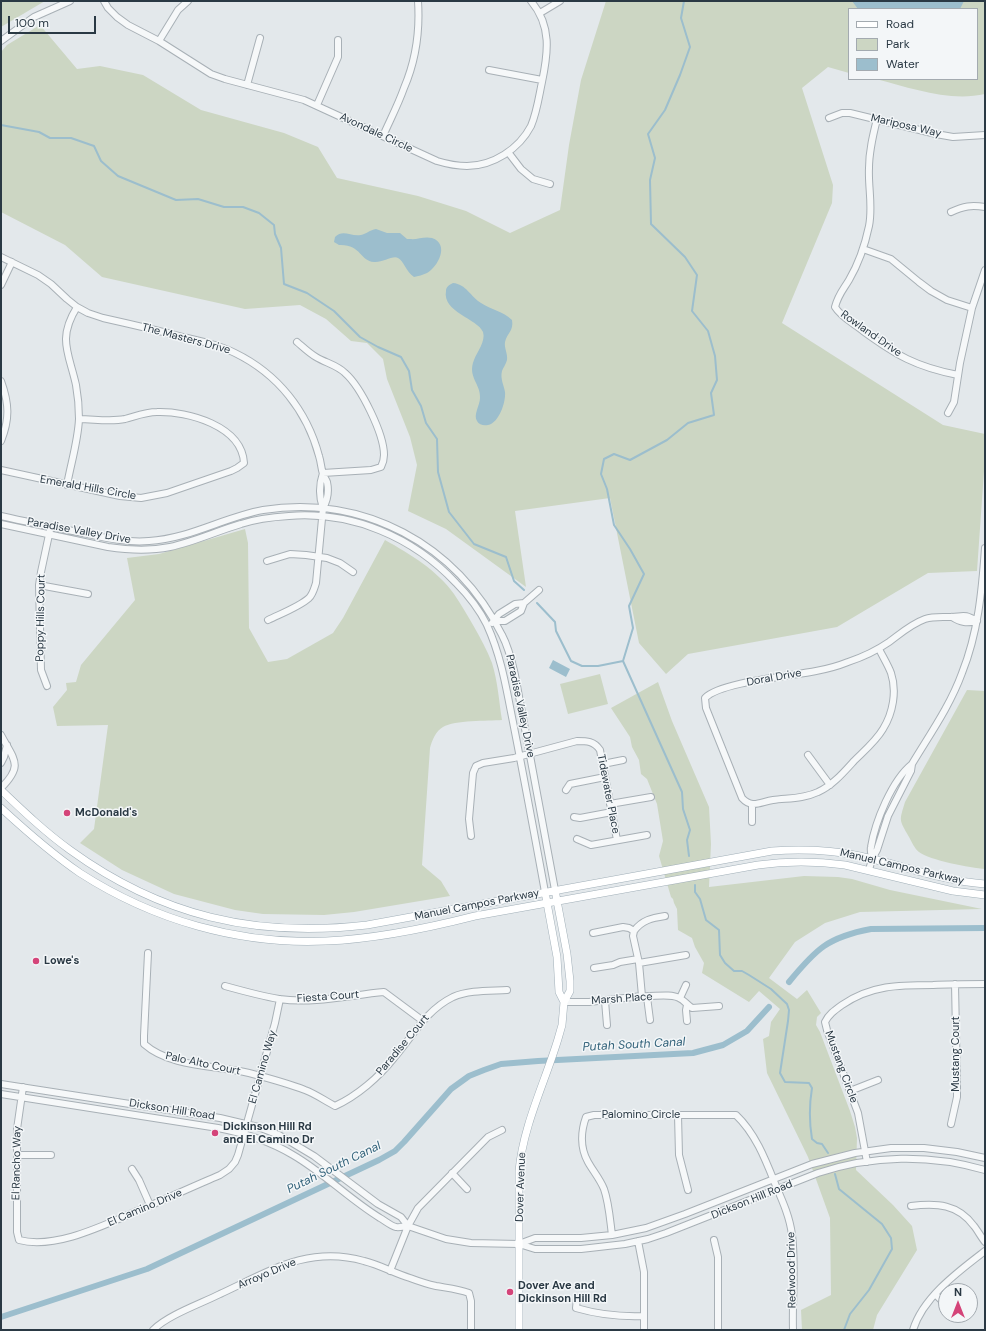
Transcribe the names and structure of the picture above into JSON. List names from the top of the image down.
{
  "streets": {
    "main road": ["Paradise Valley Drive", "Manuel Campos Parkway", "Dover Avenue"],
    "street": [
      "Mariposa Way",
      "Avondale Circle",
      "Rowland Drive",
      "The Masters Drive",
      "Emerald Hills Circle",
      "Poppy Hills Court",
      "Doral Drive",
      "Tidewater Place",
      "Fiesta Court",
      "Marsh Place",
      "Paradise Court",
      "Mustang Court",
      "Palo Alto Court",
      "El Camino Way",
      "Mustang Circle",
      "Dickson Hill Road",
      "Palomino Circle",
      "El Rancho Way",
      "El Camino Drive",
      "Redwood Drive",
      "Arroyo Drive"
    ]
  },
  "crossings": [
    ["Mariposa Way", "Rowland Drive"],
    ["The Masters Drive", "Paradise Valley Drive"],
    ["Paradise Valley Drive", "Poppy Hills Court"],
    ["Paradise Valley Drive", "Tidewater Place"],
    ["Paradise Valley Drive", "Manuel Campos Parkway"],
    ["Paradise Valley Drive", "Dover Avenue"],
    ["Manuel Campos Parkway", "Dover Avenue"],
    ["Fiesta Court", "Paradise Court"],
    ["Fiesta Court", "El Camino Way"],
    ["Marsh Place", "Dover Avenue"],
    ["Paradise Court", "Palo Alto Court"],
    ["Paradise Court", "El Camino Way"],
    ["Mustang Court", "Mustang Circle"],
    ["Palo Alto Court", "El Camino Way"],
    ["El Camino Way", "Dickson Hill Road"],
    ["El Camino Way", "El Camino Drive"],
    ["Mustang Circle", "Dickson Hill Road"],
    ["Dickson Hill Road", "Palomino Circle"],
    ["Dickson Hill Road", "El Rancho Way"],
    ["Dickson Hill Road", "Dover Avenue"],
    ["Dickson Hill Road", "El Camino Drive"],
    ["Dickson Hill Road", "Redwood Drive"],
    ["Palomino Circle", "Redwood Drive"],
    ["El Rancho Way", "El Camino Drive"]
  ],
  "water": ["Putah South Canal"],
  "places": [
    "McDonald's",
    "Lowe's",
    "Dickinson Hill Rd and El Camino Dr",
    "Dover Ave and Dickinson Hill Rd"
  ],
  "legend": ["Road", "Park", "Water"],
  "scale_bar": "100 m",
  "north": "top"
}
